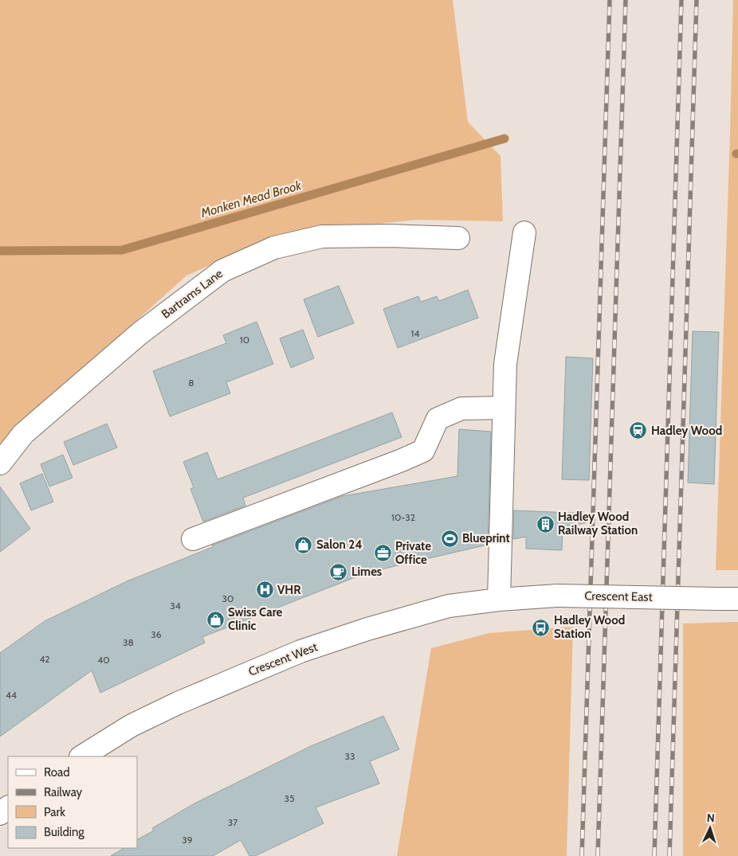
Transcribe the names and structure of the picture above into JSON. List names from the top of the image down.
{
  "streets": {
    "street": ["Bartrams Lane", "Crescent East", "Crescent West"]
  },
  "crossings": [
    ["Crescent East", "Crescent West"]
  ],
  "water": ["Monken Mead Brook"],
  "places": {
    "station": ["Hadley Wood"],
    "building": ["Hadley Wood Railway Station"],
    "sports": ["Blueprint"],
    "shop": ["Salon 24", "Swiss Care Clinic"],
    "office": ["Private Office"],
    "cafe": ["Limes"],
    "hospital": ["VHR"],
    "bus stop": ["Hadley Wood Station"]
  },
  "house_numbers": [
    "14",
    "10",
    "8",
    "10-32",
    "30",
    "34",
    "36",
    "38",
    "42",
    "40",
    "44",
    "33",
    "35",
    "37",
    "39"
  ],
  "legend": [
    "Road",
    "Railway",
    "Park",
    "Building"
  ],
  "north": "top"
}
